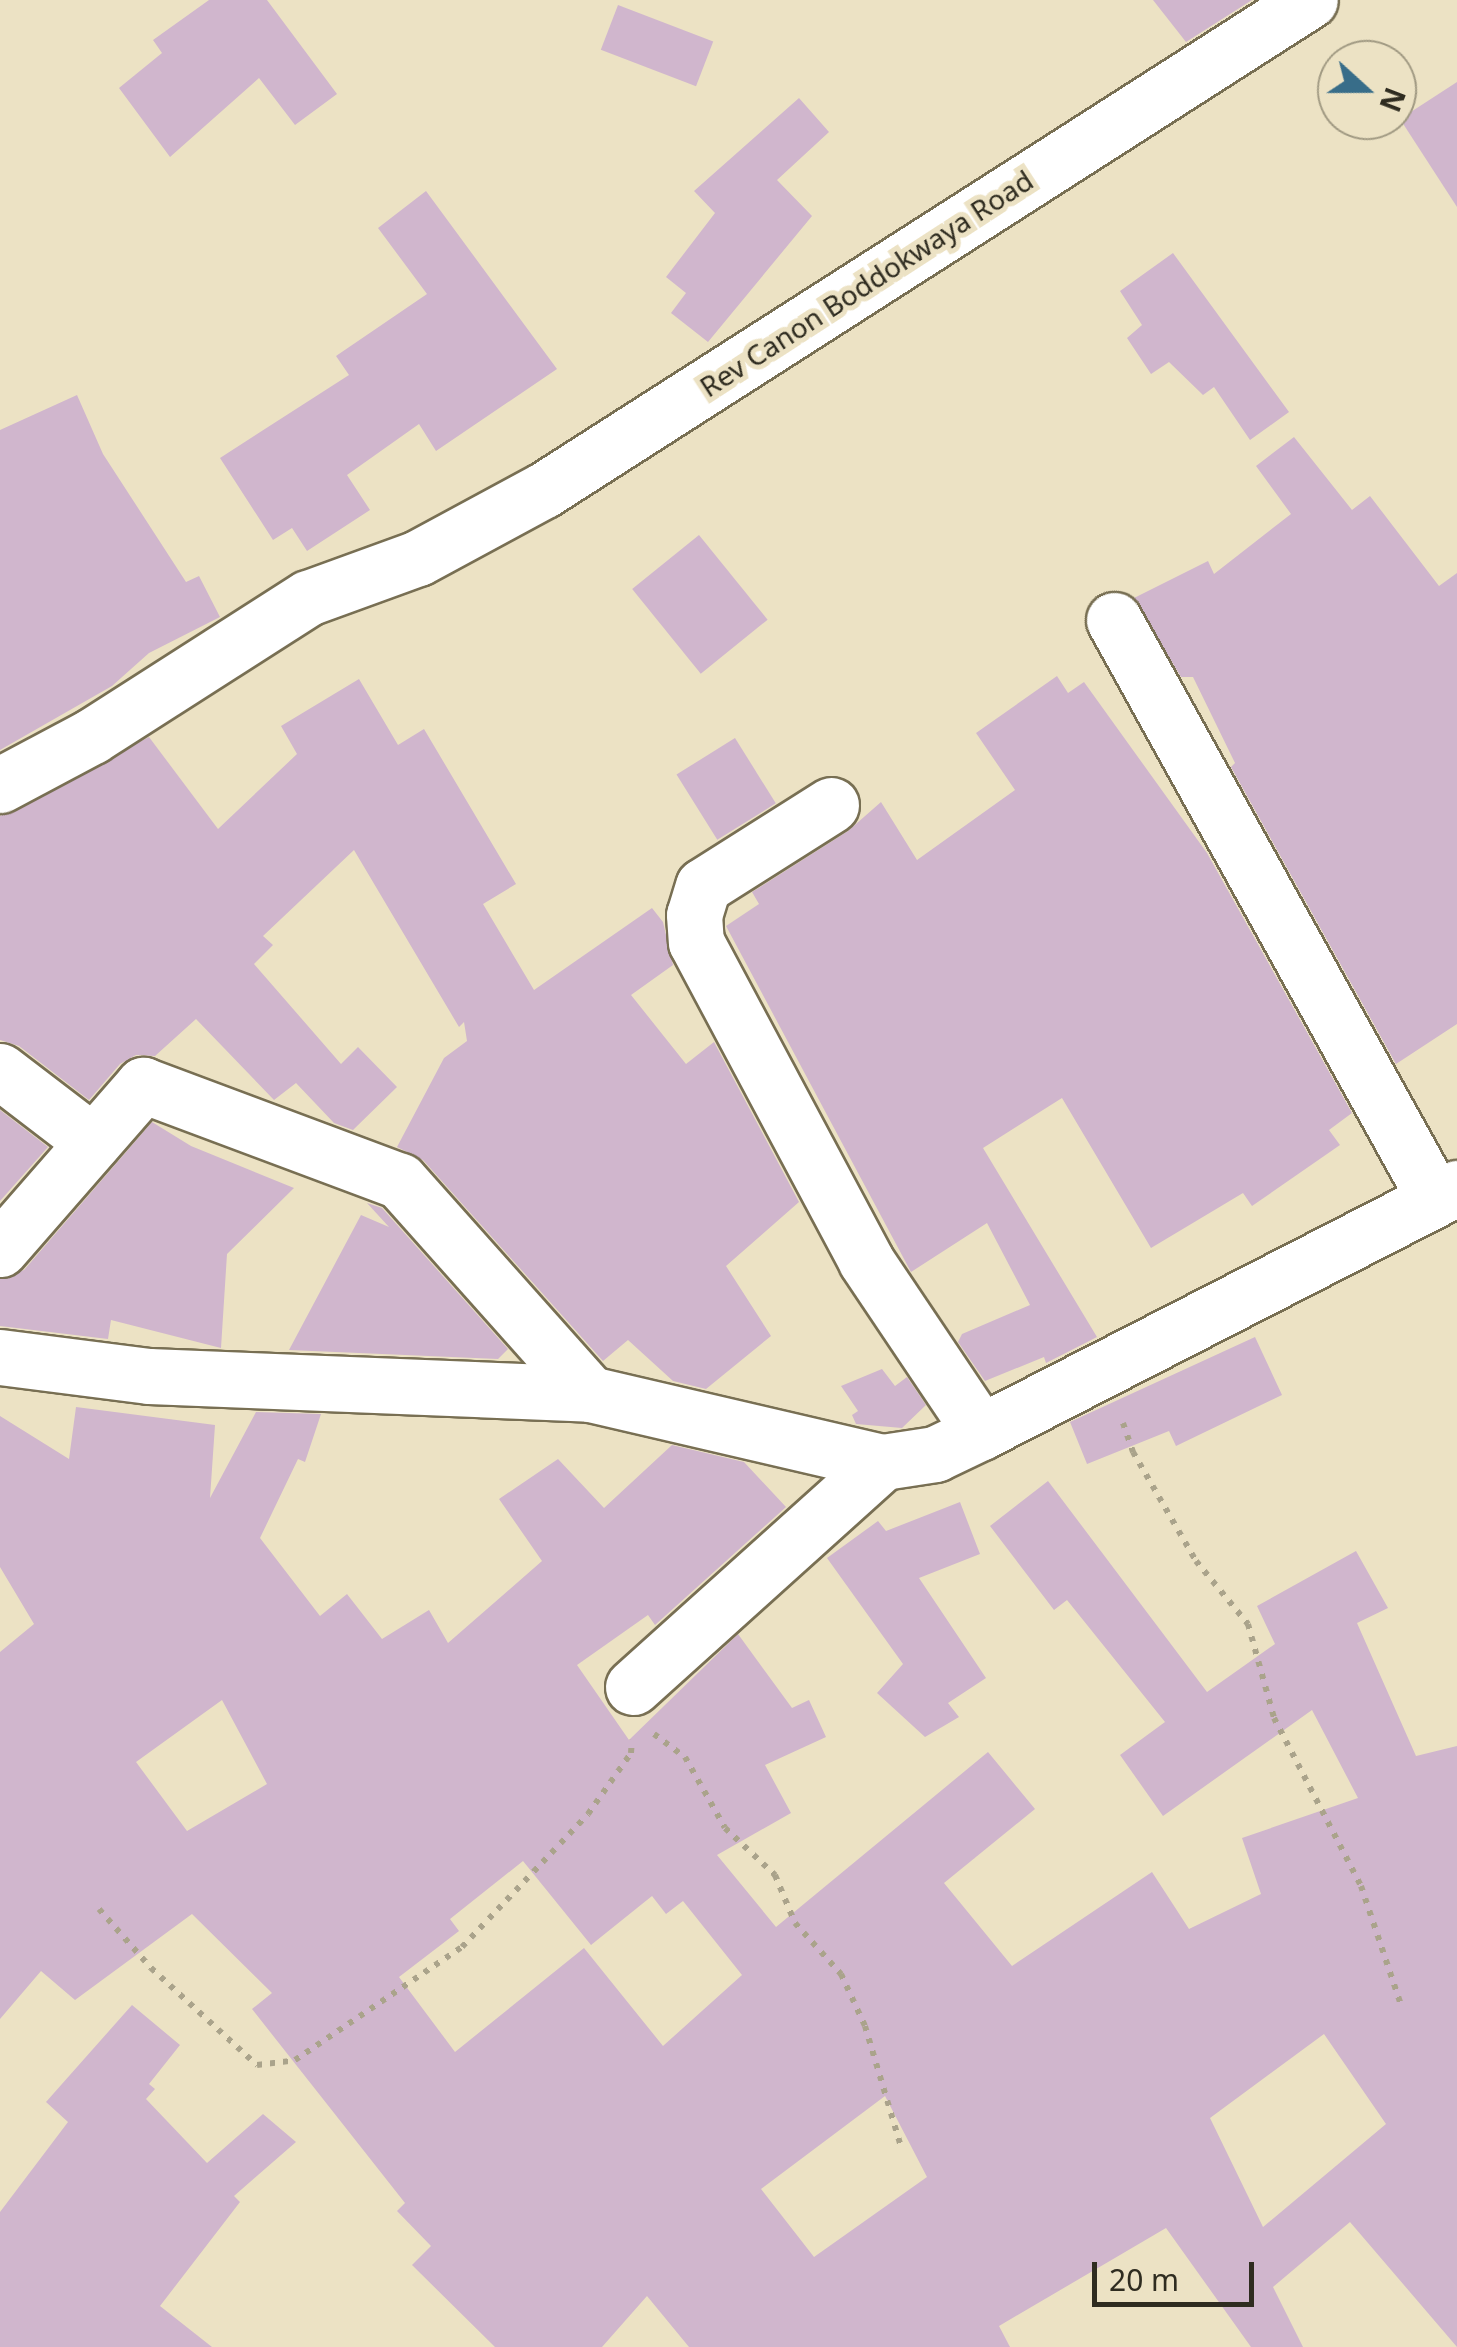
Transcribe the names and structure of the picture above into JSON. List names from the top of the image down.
{
  "streets": {
    "street": ["Rev Canon Boddokwaya Road"]
  },
  "scale_bar": "20 m",
  "north": "right"
}
